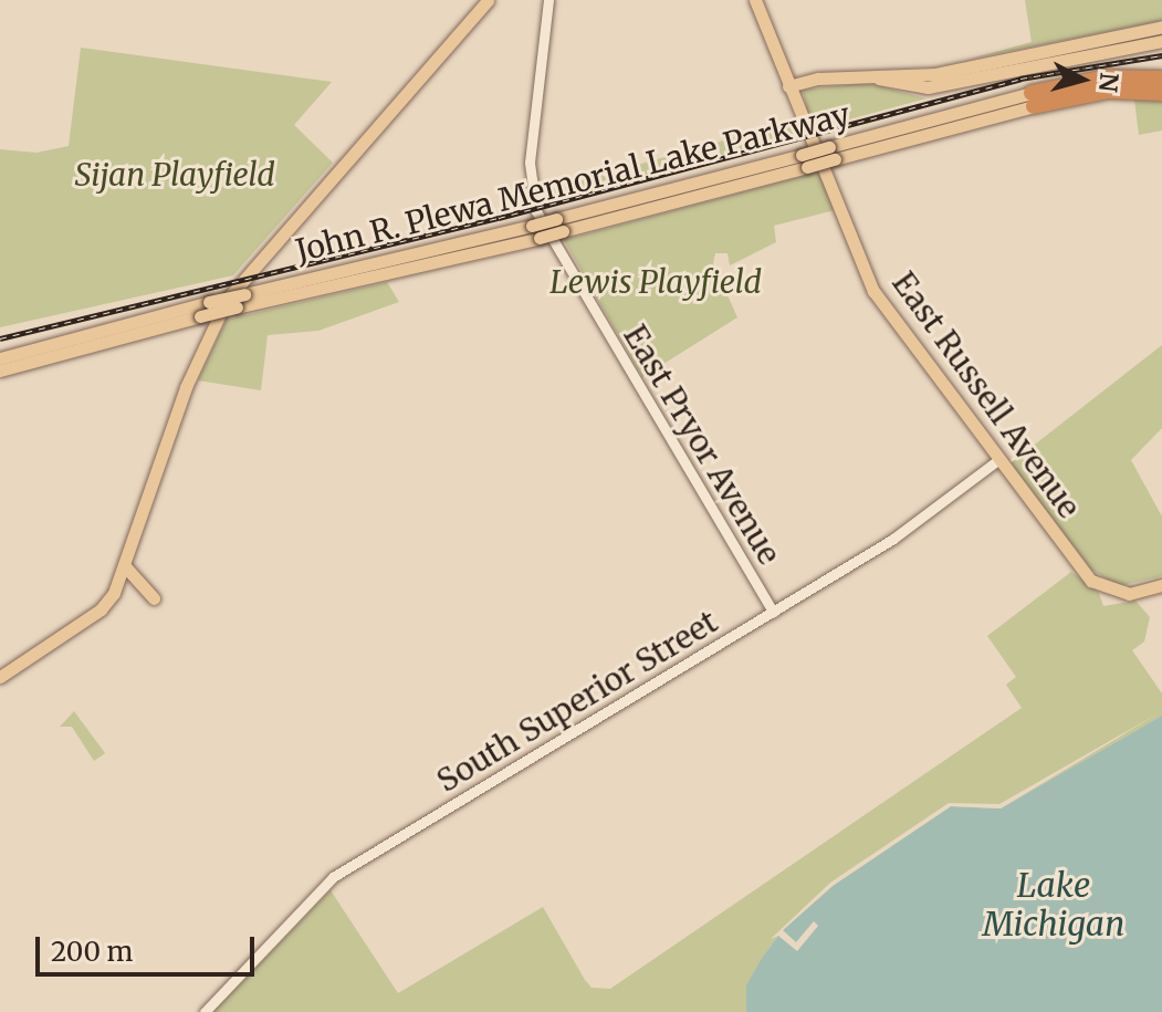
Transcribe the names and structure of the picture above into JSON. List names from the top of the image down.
{
  "streets": {
    "highway": ["John R. Plewa Memorial Lake Parkway"],
    "main road": ["East Russell Avenue"],
    "street": ["East Pryor Avenue", "South Superior Street"]
  },
  "crossings": [
    ["East Russell Avenue", "South Superior Street"],
    ["East Pryor Avenue", "South Superior Street"]
  ],
  "water": ["Lake Michigan"],
  "parks": ["Sijan Playfield", "Lewis Playfield"],
  "scale_bar": "200 m",
  "north": "right"
}
